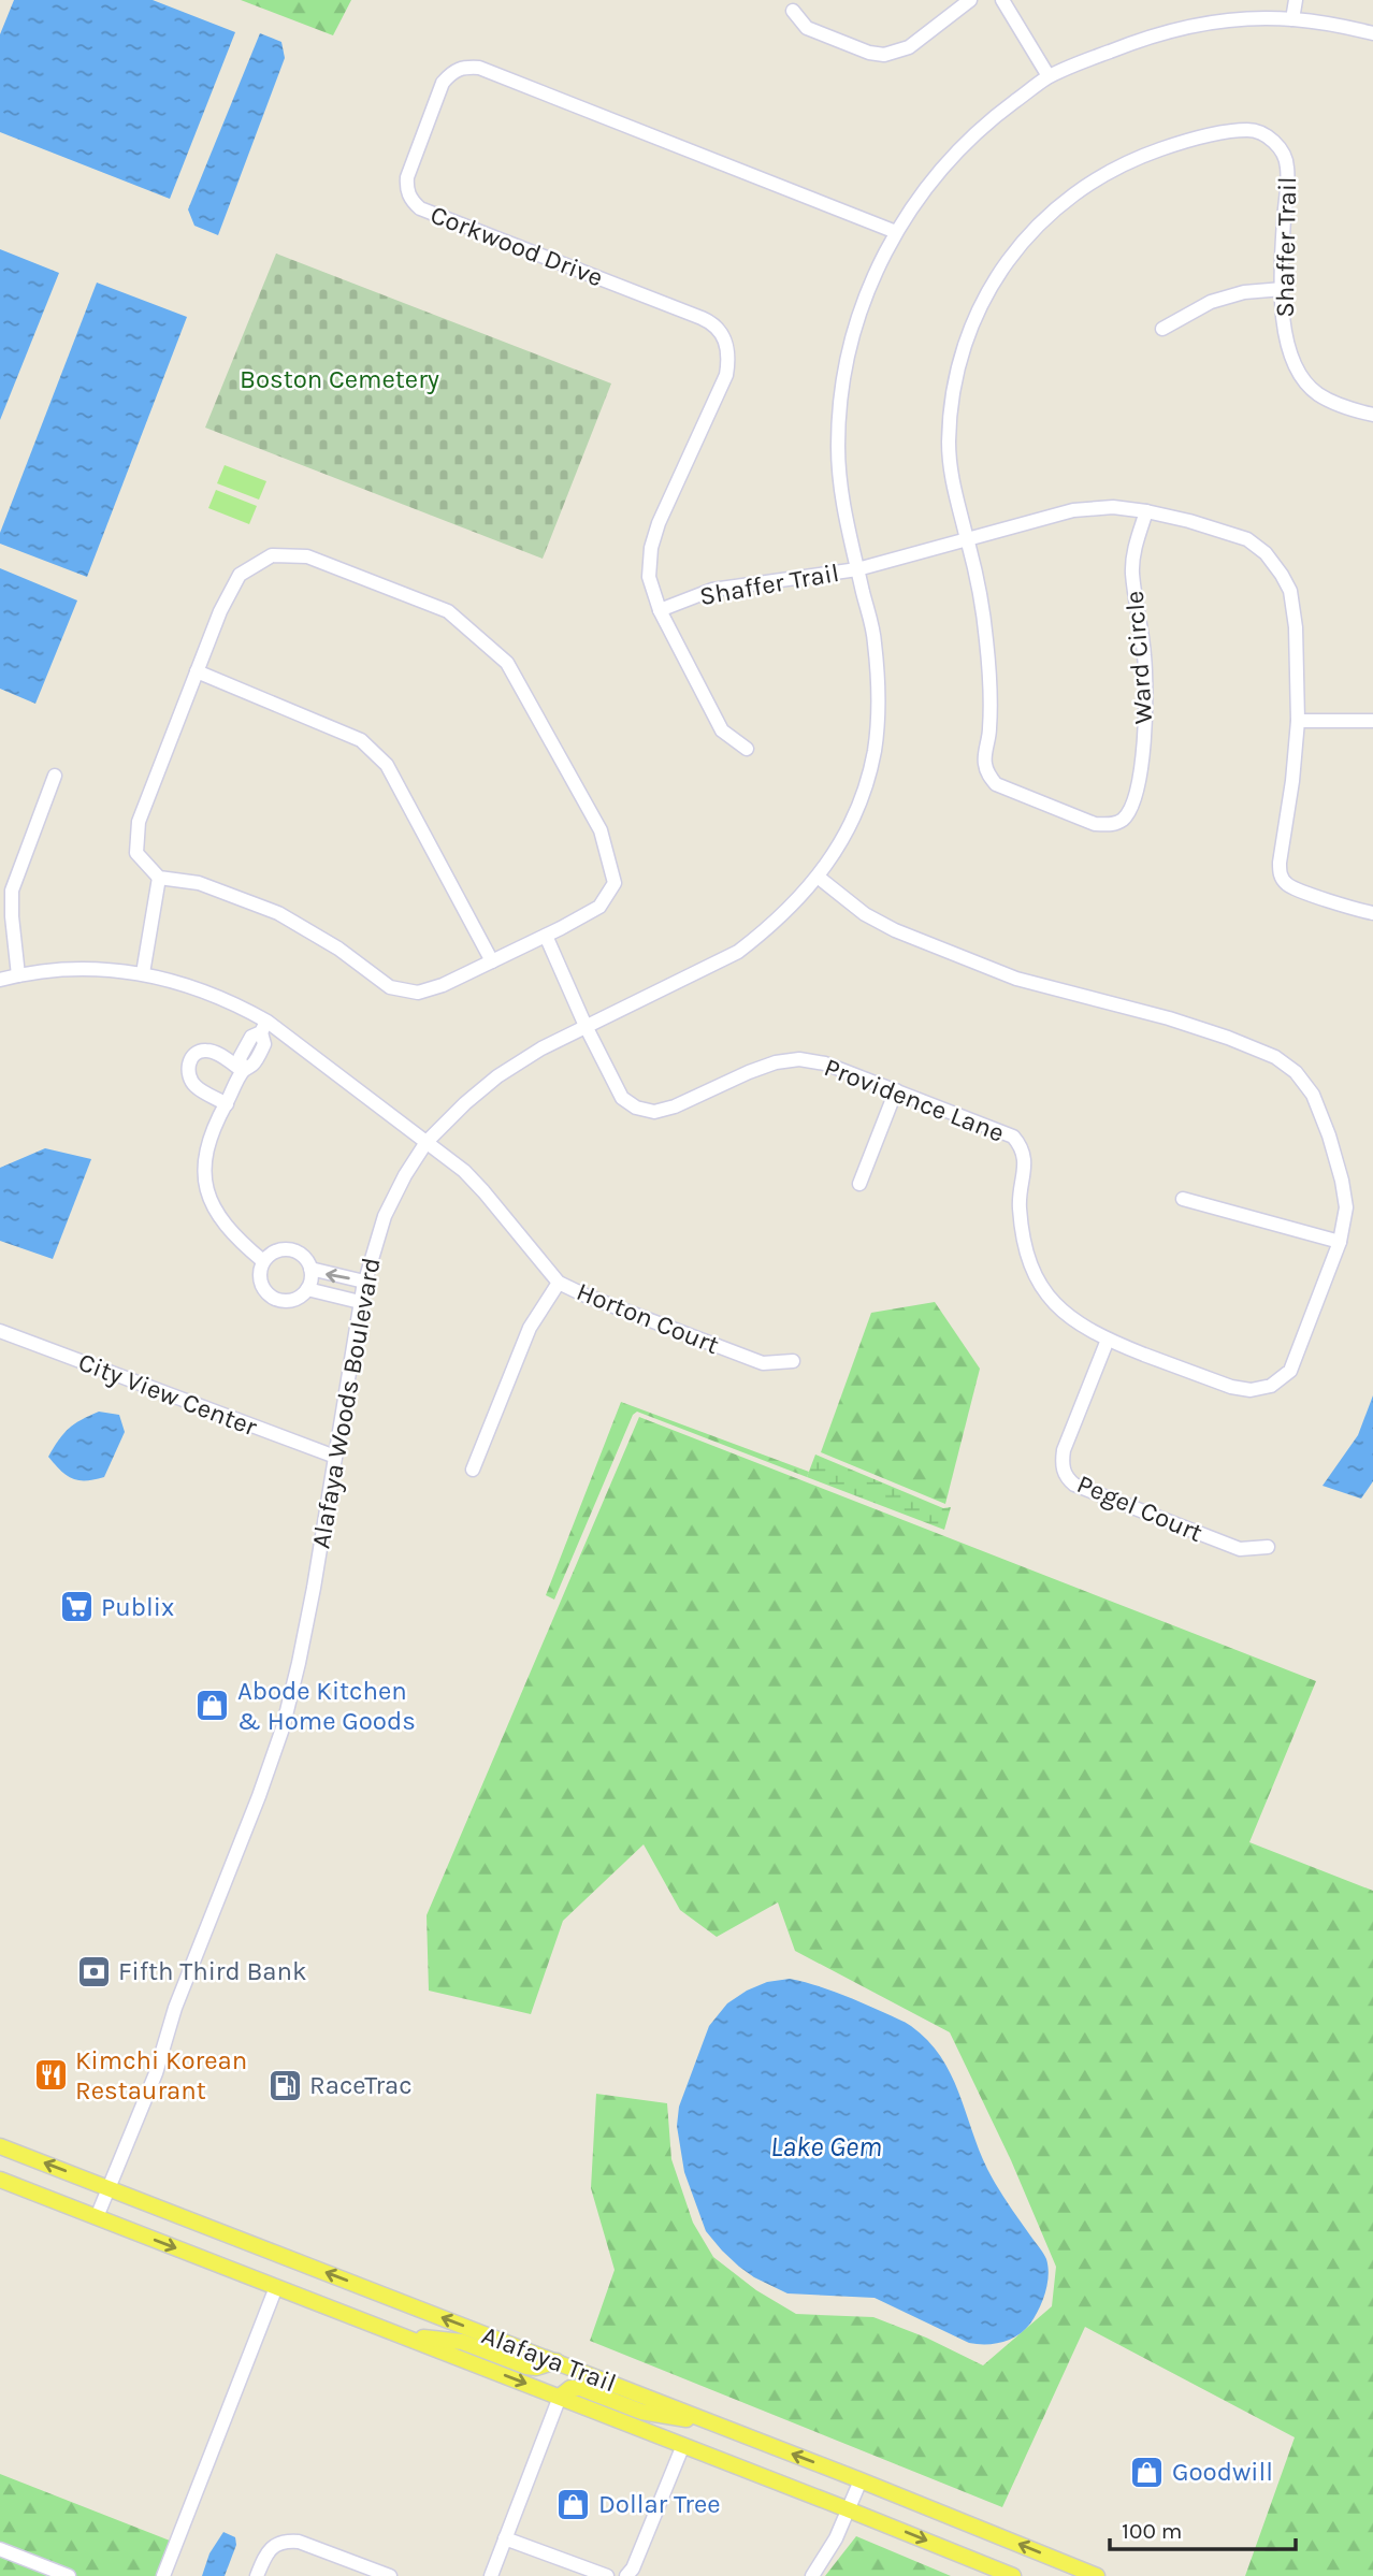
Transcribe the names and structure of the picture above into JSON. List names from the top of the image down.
{
  "streets": {
    "main road": ["Alafaya Trail"],
    "street": [
      "Corkwood Drive",
      "Shaffer Trail",
      "Ward Circle",
      "Providence Lane",
      "Horton Court",
      "City View Center",
      "Alafaya Woods Boulevard",
      "Pegel Court"
    ]
  },
  "crossings": [
    ["Corkwood Drive", "Shaffer Trail"],
    ["Corkwood Drive", "Alafaya Woods Boulevard"],
    ["Shaffer Trail", "Ward Circle"],
    ["Shaffer Trail", "Alafaya Woods Boulevard"],
    ["Providence Lane", "Alafaya Woods Boulevard"],
    ["Providence Lane", "Pegel Court"],
    ["Horton Court", "Alafaya Woods Boulevard"],
    ["City View Center", "Alafaya Woods Boulevard"],
    ["Alafaya Woods Boulevard", "Alafaya Trail"]
  ],
  "water": ["Lake Gem"],
  "parks": ["Boston Cemetery"],
  "places": {
    "supermarket": ["Publix"],
    "shop": ["Abode Kitchen & Home Goods", "Goodwill", "Dollar Tree"],
    "bank": ["Fifth Third Bank"],
    "restaurant": ["Kimchi Korean Restaurant"],
    "fuel station": ["RaceTrac"]
  },
  "scale_bar": "100 m"
}
